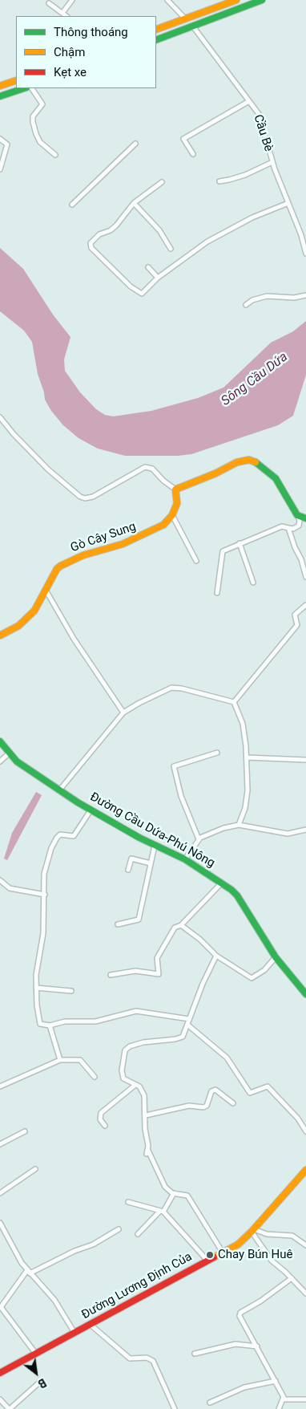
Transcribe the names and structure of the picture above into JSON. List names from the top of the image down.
{
  "streets": {
    "street": [
      "Cầu Bè",
      "Gò Cây Sung",
      "Đường Cầu Dứa-Phú Nông",
      "Đường Lương Định Của"
    ]
  },
  "water": ["Sông Cầu Dứa"],
  "places": ["Chay Bún Huê"],
  "legend": ["Thông thoáng", "Chậm", "Kẹt xe"],
  "north": "bottom right"
}
